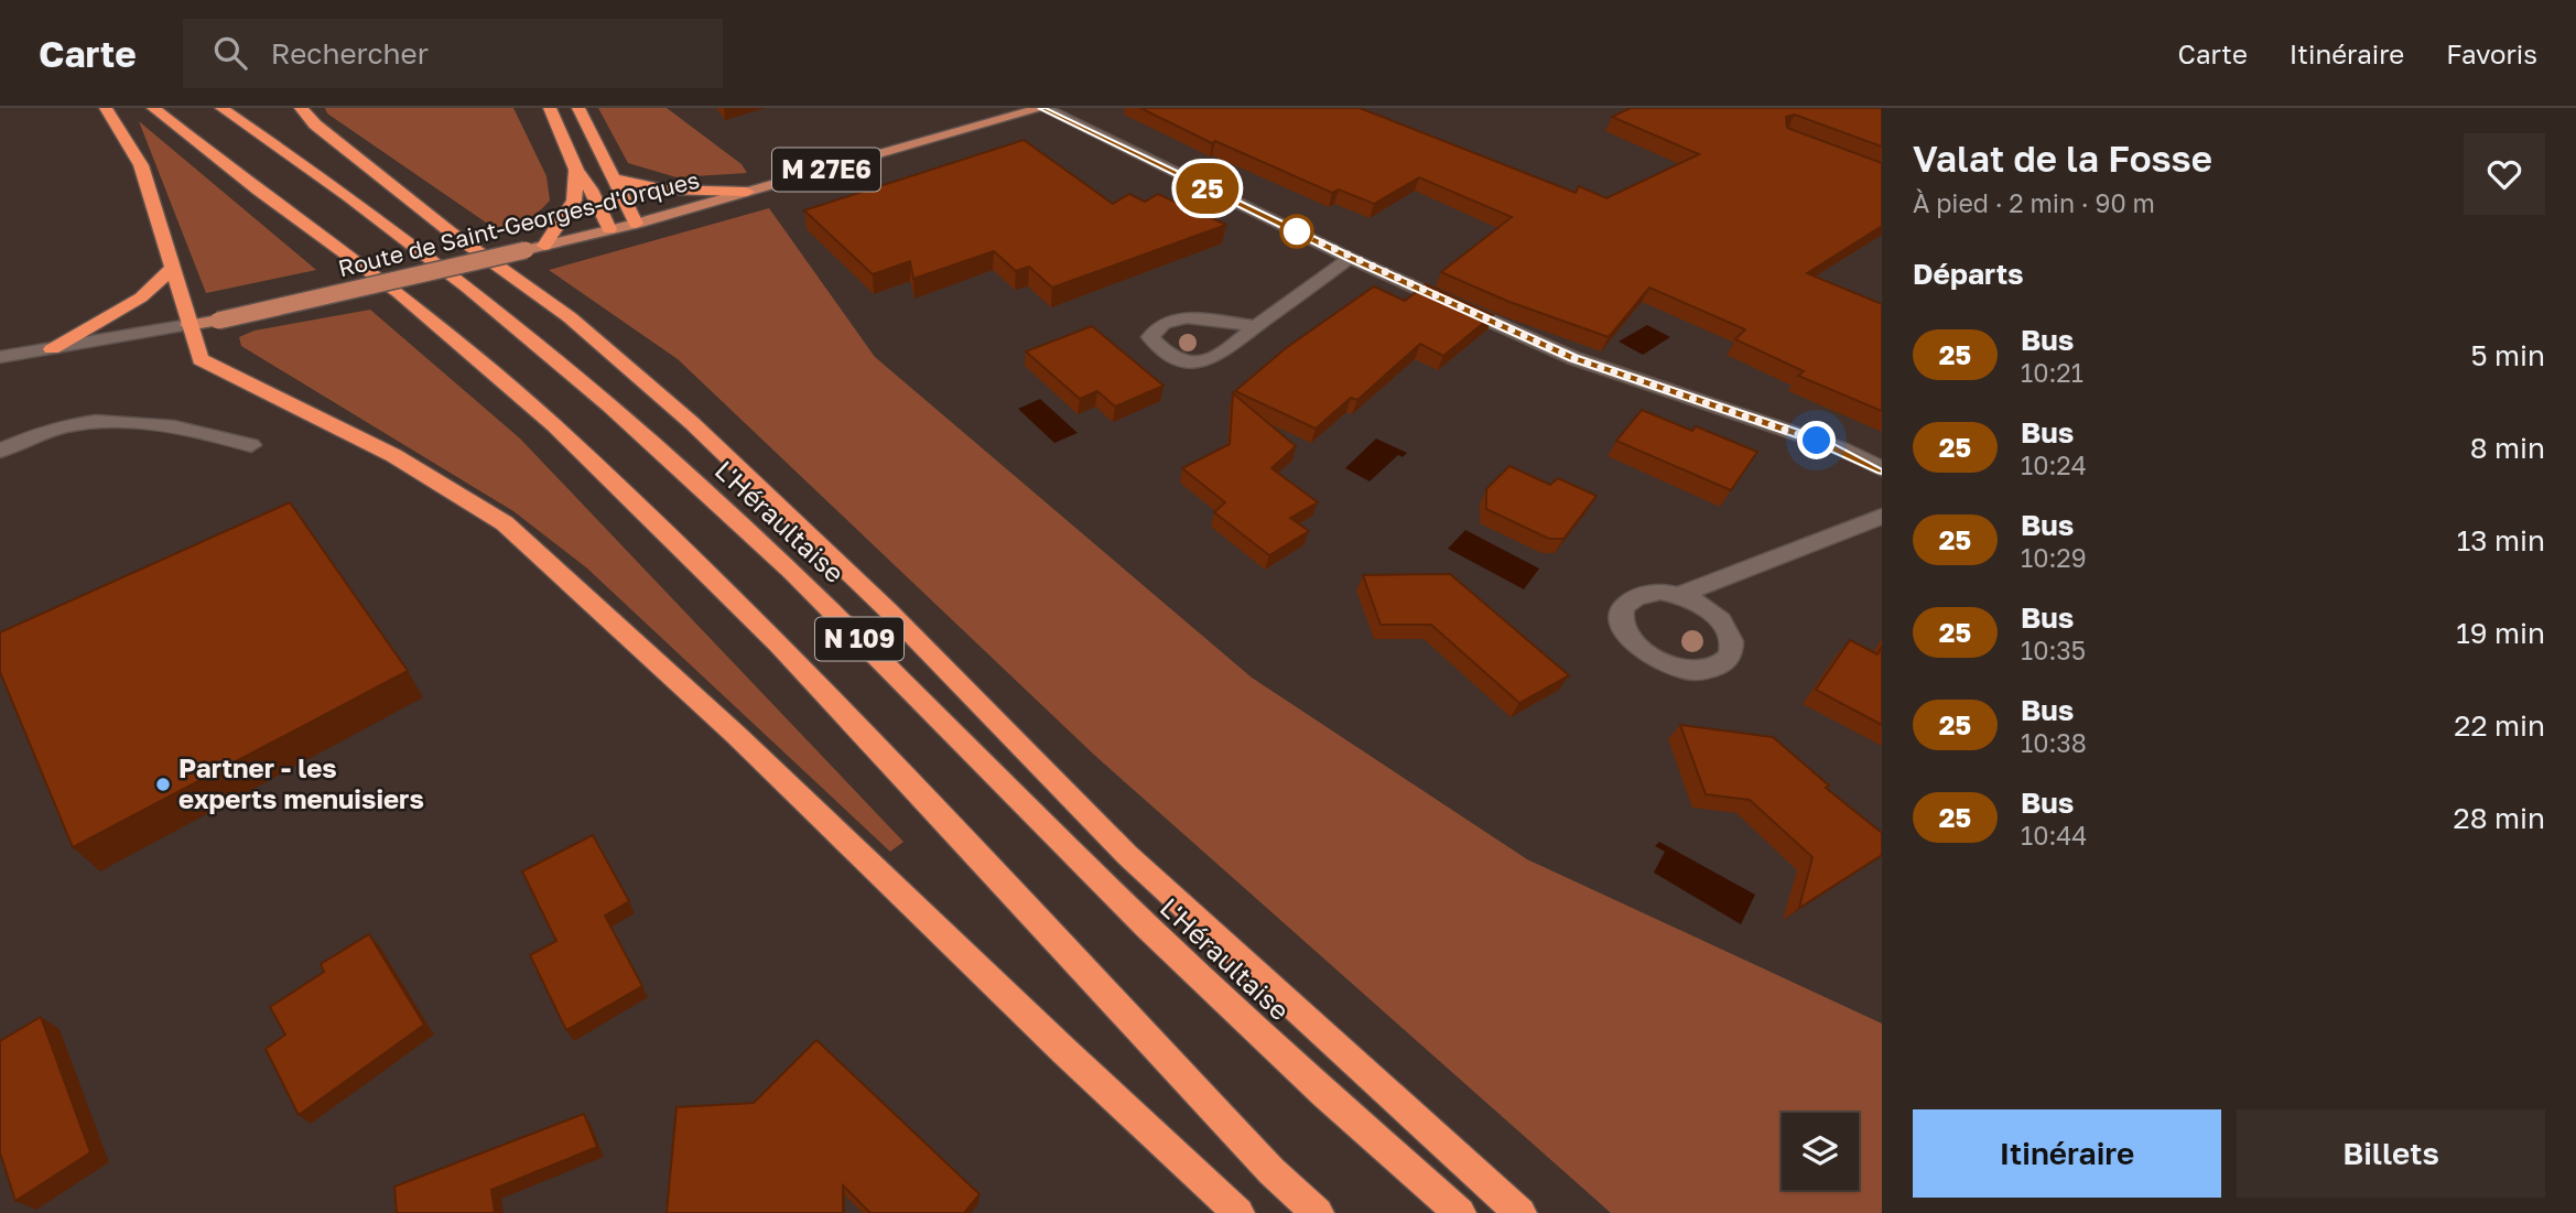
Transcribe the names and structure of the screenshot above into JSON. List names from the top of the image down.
{
  "streets": {
    "highway": ["L'Héraultaise", "N 109"],
    "main road": ["M 27E6", "Route de Saint-Georges-d'Orques"]
  },
  "places": ["Partner - les experts menuisiers"],
  "lines": ["bus line 25"],
  "page": {
    "header": "Carte",
    "search": "Rechercher",
    "nav": ["Carte", "Itinéraire", "Favoris"],
    "on_map": "25",
    "heading": [
      ["Valat de la Fosse", "À pied · 2 min · 90 m"],
      "Départs"
    ],
    "list": [
      {
        "mark": "25",
        "name": "Bus",
        "note": "10:21",
        "value": "5 min"
      },
      {
        "mark": "25",
        "name": "Bus",
        "note": "10:24",
        "value": "8 min"
      },
      {
        "mark": "25",
        "name": "Bus",
        "note": "10:29",
        "value": "13 min"
      },
      {
        "mark": "25",
        "name": "Bus",
        "note": "10:35",
        "value": "19 min"
      },
      {
        "mark": "25",
        "name": "Bus",
        "note": "10:38",
        "value": "22 min"
      },
      {
        "mark": "25",
        "name": "Bus",
        "note": "10:44",
        "value": "28 min"
      }
    ],
    "buttons": ["Itinéraire", "Billets"]
  }
}
